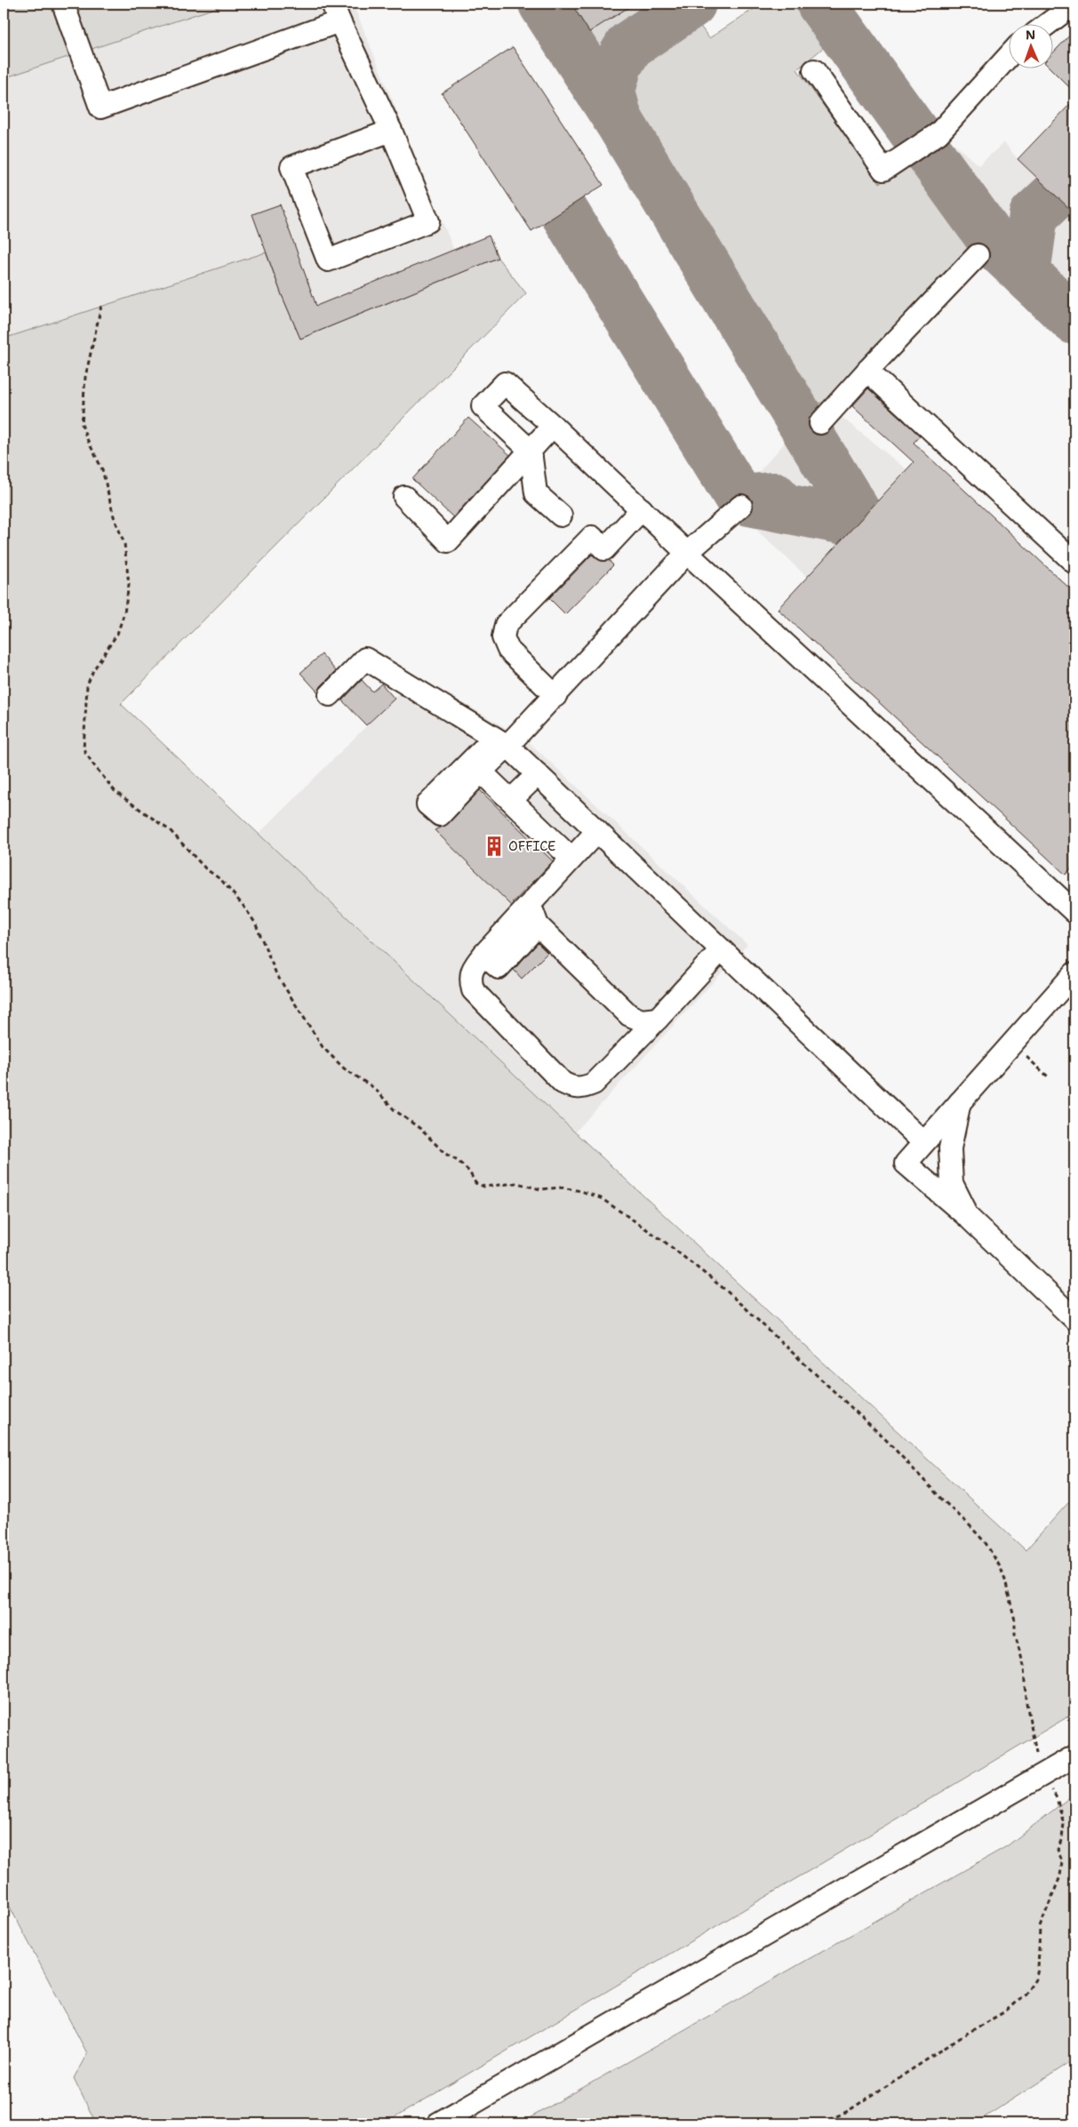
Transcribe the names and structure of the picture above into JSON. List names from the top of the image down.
{
  "places": {
    "building": ["OFFICE"]
  },
  "north": "top"
}
